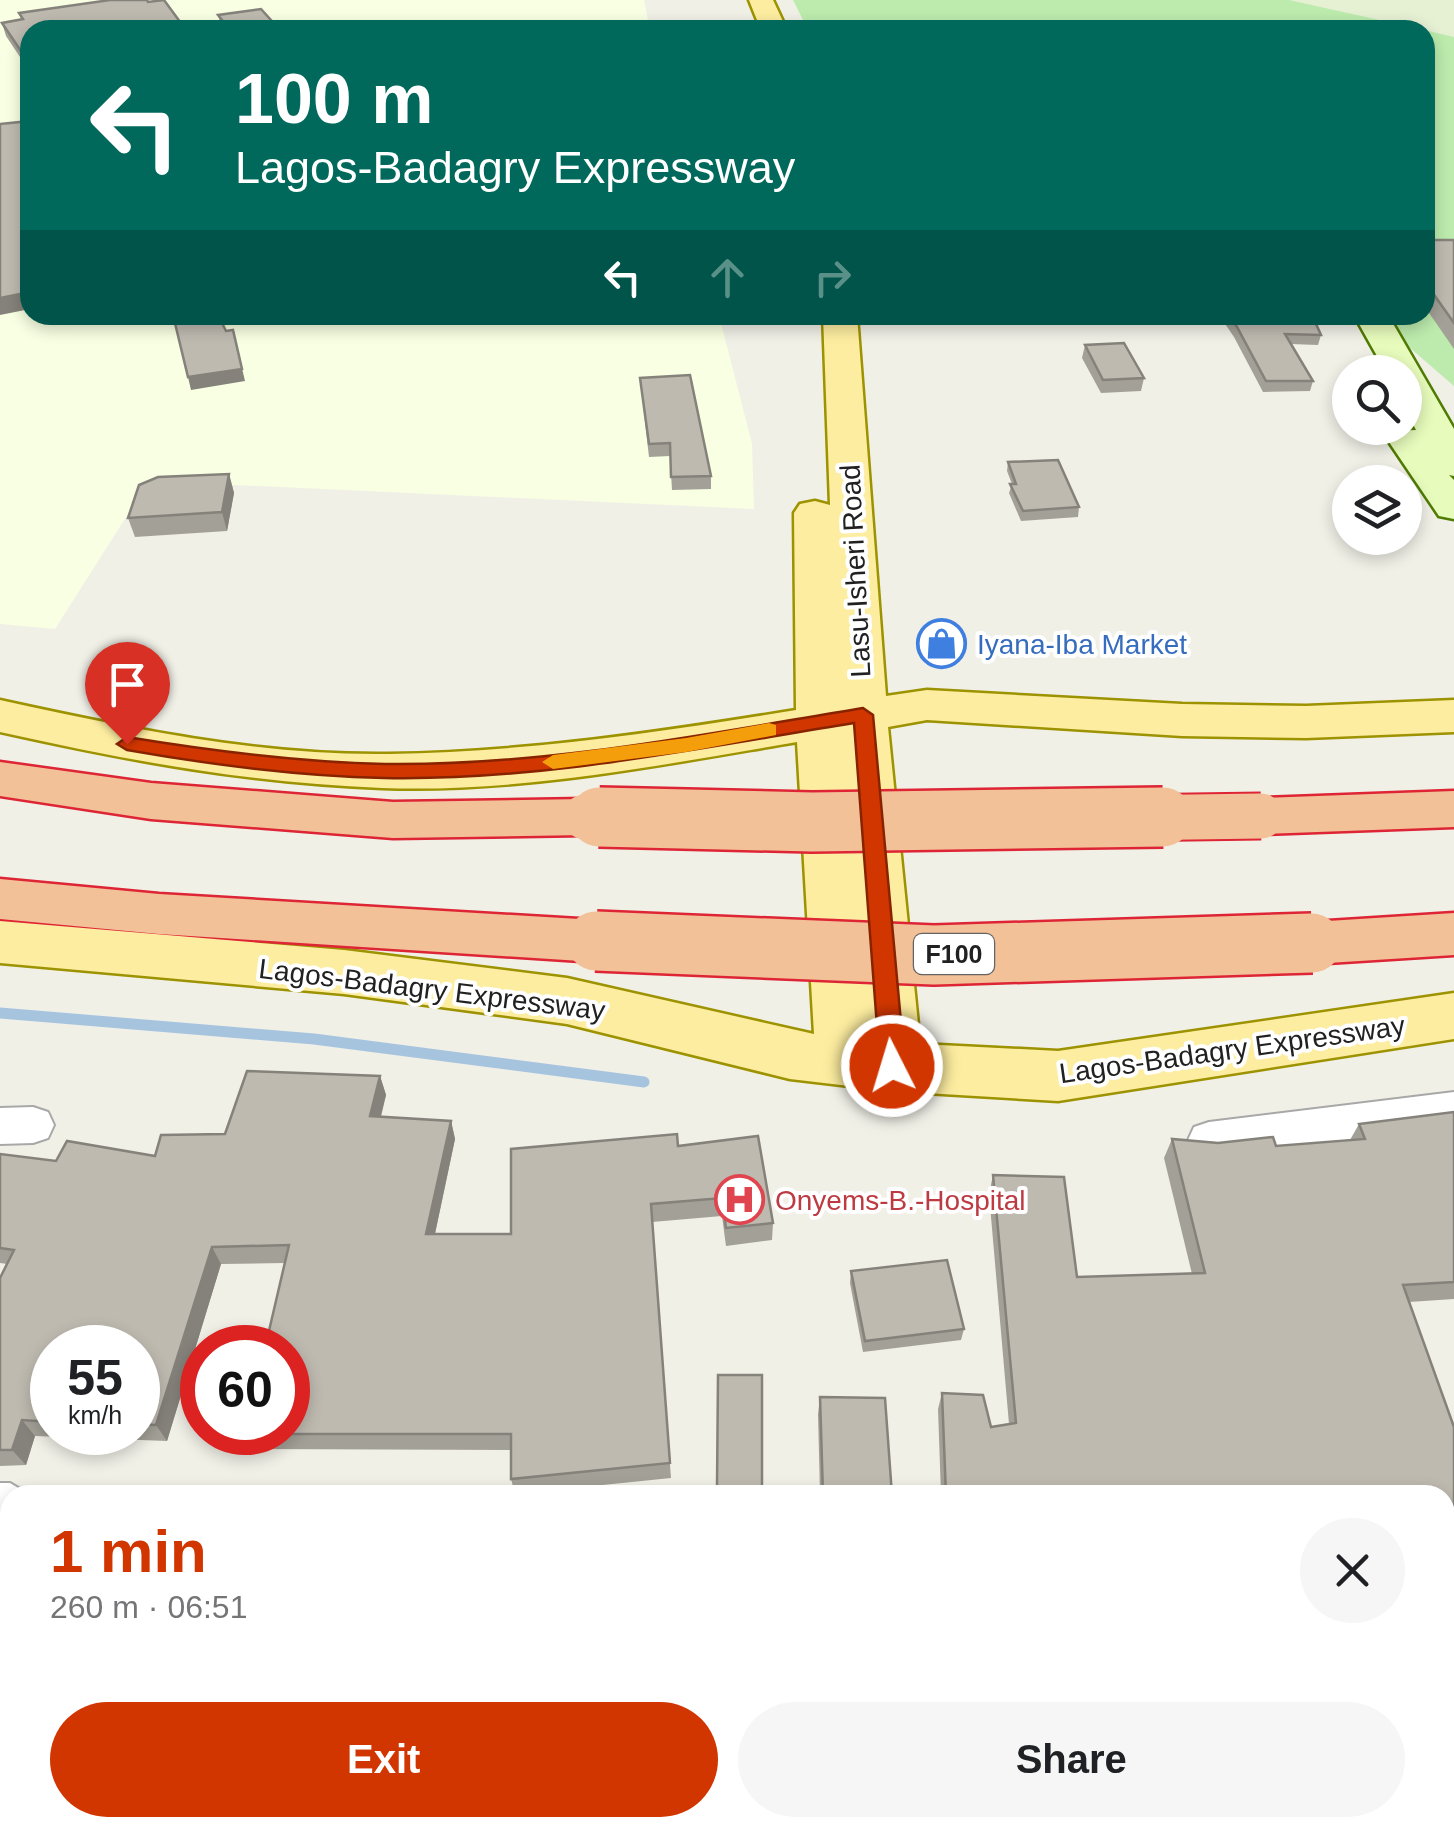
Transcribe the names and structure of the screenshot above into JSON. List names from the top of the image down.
{
  "streets": {
    "highway": ["F100", "Lagos-Badagry Expressway"],
    "main road": ["Lasu-Isheri Road"]
  },
  "crossings": [
    ["Lasu-Isheri Road", "Lagos-Badagry Expressway"]
  ],
  "places": {
    "shop": ["Iyana-Iba Market"],
    "hospital": ["Onyems-B.-Hospital"]
  },
  "page": {
    "turn": ["100 m", "Lagos-Badagry Expressway"],
    "speed": "55 km/h",
    "limit": "60",
    "heading": ["1 min", "260 m · 06:51"],
    "buttons": ["Exit", "Share"]
  }
}
